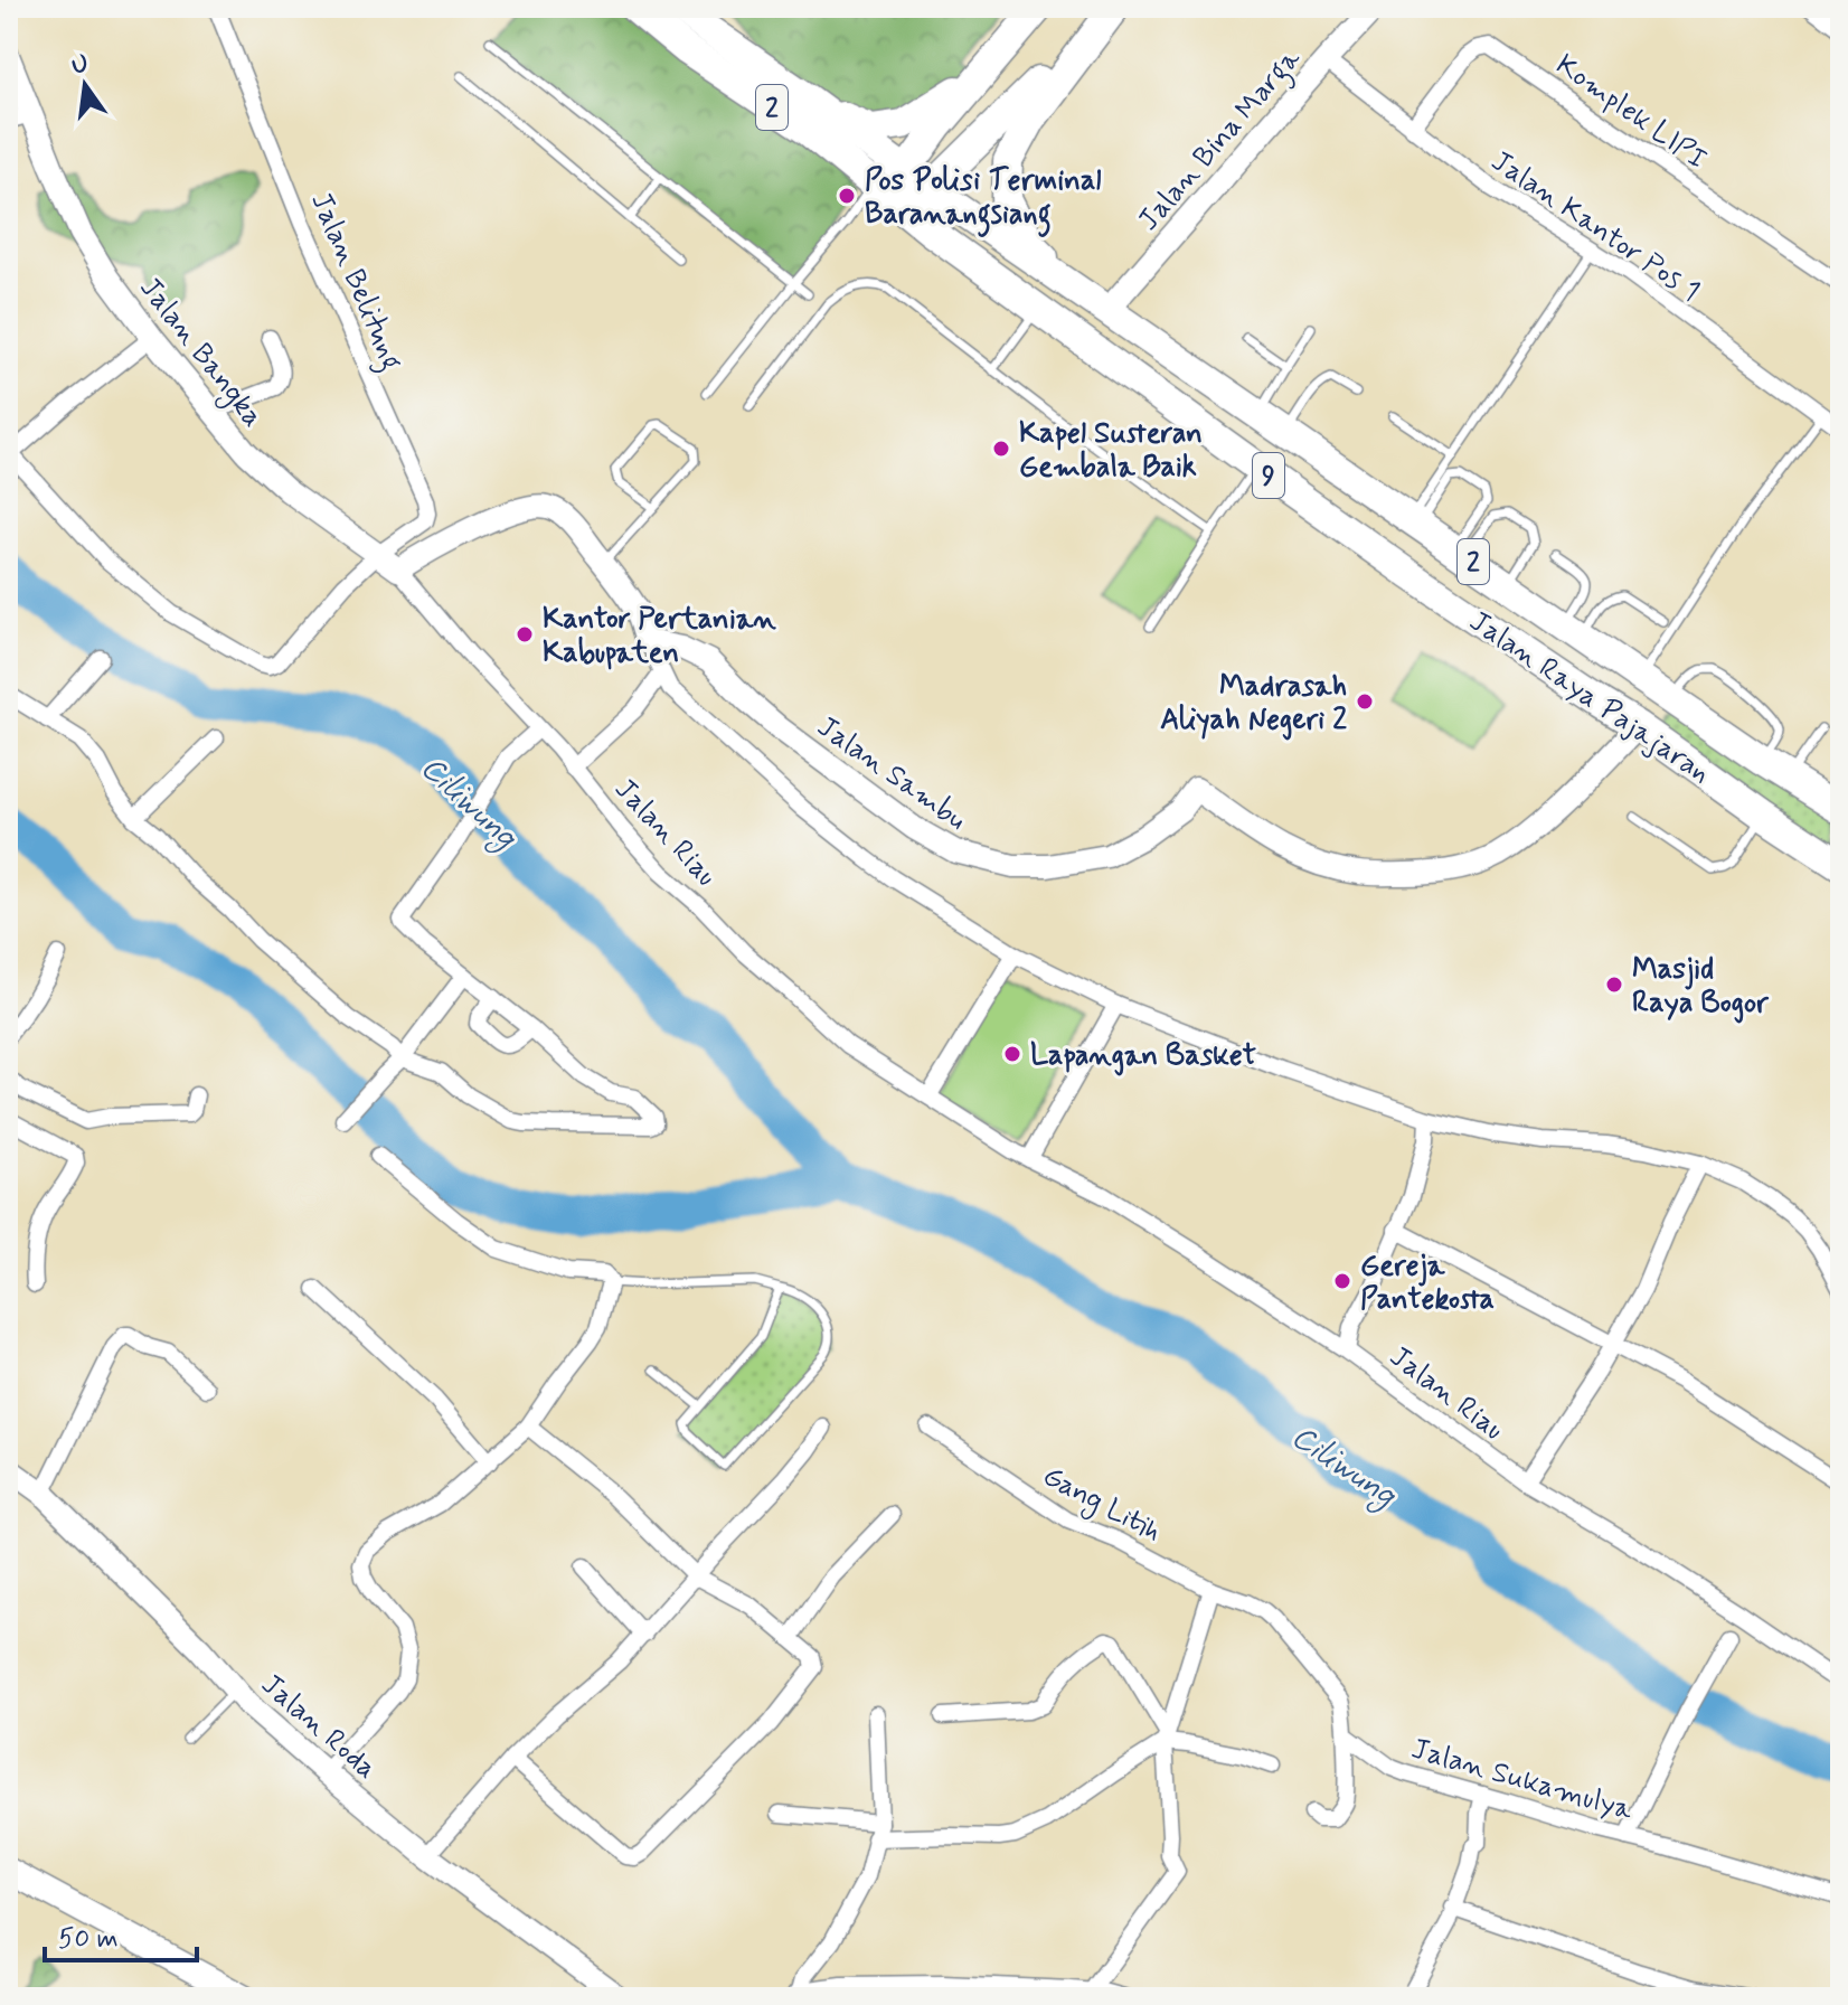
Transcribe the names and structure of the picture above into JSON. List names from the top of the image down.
{
  "streets": {
    "highway": ["2", "9", "Jalan Raya Pajajaran"],
    "street": [
      "Komplek LIPI",
      "Jalan Bina Marga",
      "Jalan Kantor Pos 1",
      "Jalan Belitung",
      "Jalan Bangka",
      "Jalan Sambu",
      "Jalan Riau",
      "Gang Litih",
      "Jalan Roda",
      "Jalan Sukamulya"
    ]
  },
  "crossings": [
    ["2", "Jalan Raya Pajajaran"],
    ["Komplek LIPI", "Jalan Kantor Pos 1"],
    ["Jalan Bina Marga", "Jalan Kantor Pos 1"],
    ["Jalan Bina Marga", "Jalan Raya Pajajaran"],
    ["Jalan Belitung", "Jalan Bangka"],
    ["Jalan Bangka", "Jalan Riau"],
    ["Jalan Raya Pajajaran", "Jalan Sambu"]
  ],
  "water": ["Ciliwung"],
  "places": [
    "Pos Polisi Terminal Baranangsiang",
    "Kapel Susteran Gembala Baik",
    "Kantor Pertanian Kabupaten",
    "Madrasah Aliyah Negeri 2",
    "Masjid Raya Bogor",
    "Lapangan Basket",
    "Gereja Pantekosta"
  ],
  "scale_bar": "50 m",
  "north": "top"
}
